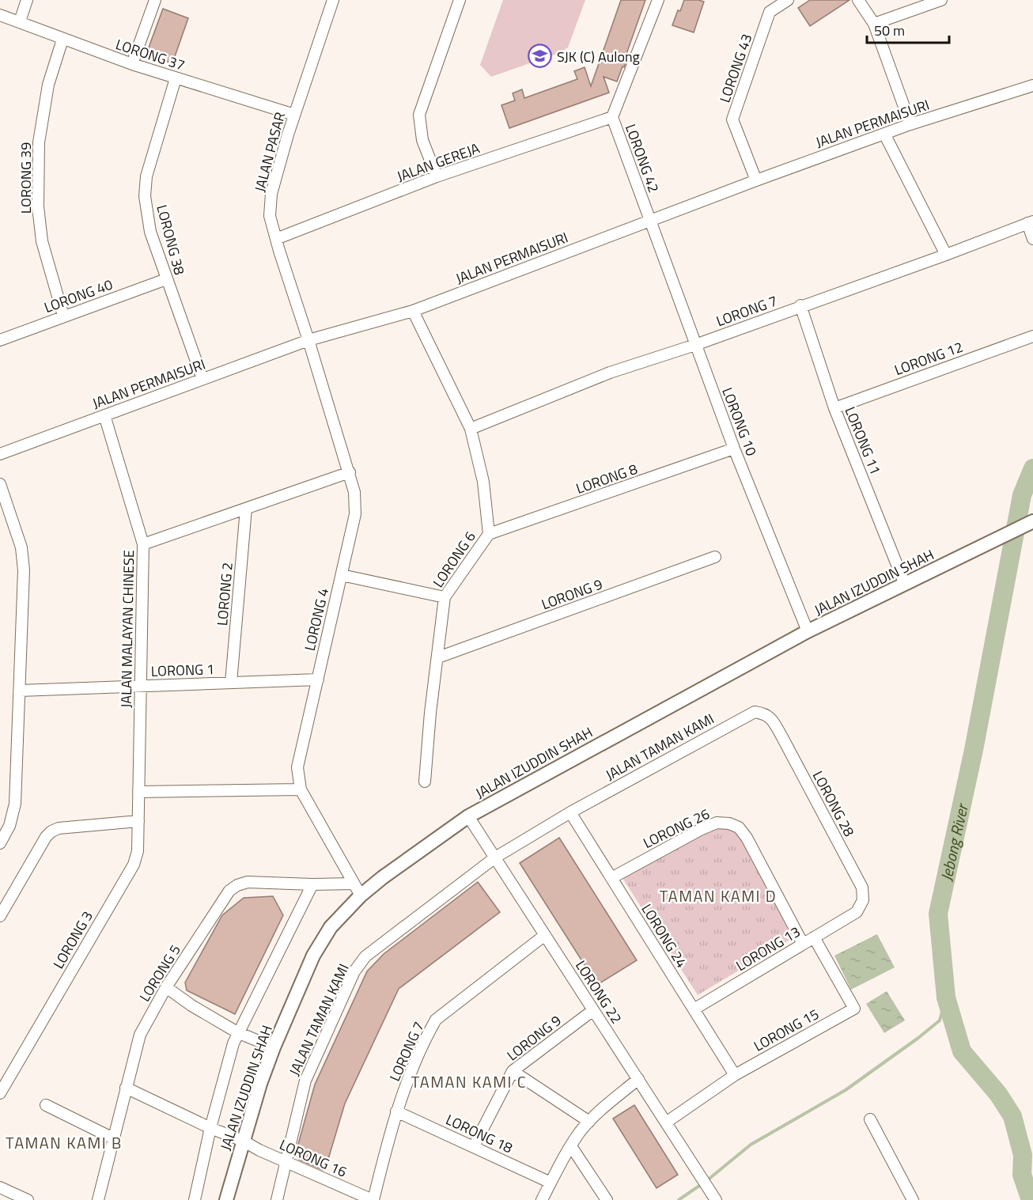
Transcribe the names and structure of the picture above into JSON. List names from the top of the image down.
{
  "streets": {
    "main road": ["JALAN IZUDDIN SHAH"],
    "street": [
      "LORONG 37",
      "LORONG 43",
      "JALAN PERMAISURI",
      "JALAN PASAR",
      "LORONG 42",
      "JALAN GEREJA",
      "LORONG 39",
      "LORONG 38",
      "LORONG 40",
      "LORONG 7",
      "LORONG 12",
      "LORONG 10",
      "LORONG 11",
      "LORONG 8",
      "LORONG 6",
      "LORONG 2",
      "LORONG 9",
      "LORONG 4",
      "JALAN MALAYAN CHINESE",
      "LORONG 1",
      "JALAN TAMAN KAMI",
      "LORONG 28",
      "LORONG 26",
      "LORONG 24",
      "LORONG 3",
      "LORONG 13",
      "LORONG 5",
      "LORONG 22",
      "LORONG 15",
      "LORONG 18",
      "LORONG 16"
    ]
  },
  "crossings": [
    ["LORONG 37", "JALAN PASAR"],
    ["LORONG 37", "LORONG 39"],
    ["LORONG 37", "LORONG 38"],
    ["LORONG 43", "JALAN PERMAISURI"],
    ["JALAN PERMAISURI", "JALAN PASAR"],
    ["JALAN PERMAISURI", "LORONG 42"],
    ["JALAN PERMAISURI", "LORONG 38"],
    ["JALAN PERMAISURI", "LORONG 10"],
    ["JALAN PERMAISURI", "LORONG 6"],
    ["JALAN PERMAISURI", "LORONG 4"],
    ["JALAN PERMAISURI", "JALAN MALAYAN CHINESE"],
    ["JALAN PASAR", "JALAN GEREJA"],
    ["JALAN PASAR", "LORONG 4"],
    ["LORONG 42", "JALAN GEREJA"],
    ["LORONG 42", "LORONG 10"],
    ["LORONG 39", "LORONG 40"],
    ["LORONG 38", "LORONG 40"],
    ["LORONG 7", "LORONG 10"],
    ["LORONG 7", "LORONG 11"],
    ["LORONG 7", "LORONG 6"],
    ["LORONG 7", "LORONG 22"],
    ["LORONG 7", "LORONG 18"],
    ["LORONG 7", "LORONG 16"],
    ["LORONG 12", "LORONG 11"],
    ["LORONG 10", "LORONG 8"],
    ["LORONG 10", "JALAN IZUDDIN SHAH"],
    ["LORONG 11", "JALAN IZUDDIN SHAH"],
    ["LORONG 8", "LORONG 6"],
    ["LORONG 6", "LORONG 9"],
    ["JALAN IZUDDIN SHAH", "LORONG 4"],
    ["JALAN IZUDDIN SHAH", "LORONG 22"],
    ["JALAN IZUDDIN SHAH", "LORONG 16"],
    ["LORONG 2", "LORONG 1"],
    ["LORONG 9", "LORONG 22"],
    ["LORONG 9", "LORONG 18"],
    ["LORONG 4", "LORONG 1"],
    ["LORONG 4", "LORONG 5"],
    ["JALAN MALAYAN CHINESE", "LORONG 1"],
    ["JALAN MALAYAN CHINESE", "LORONG 3"],
    ["JALAN TAMAN KAMI", "LORONG 28"],
    ["JALAN TAMAN KAMI", "LORONG 24"],
    ["JALAN TAMAN KAMI", "LORONG 22"],
    ["JALAN TAMAN KAMI", "LORONG 16"],
    ["LORONG 28", "LORONG 13"],
    ["LORONG 26", "LORONG 24"],
    ["LORONG 26", "LORONG 13"],
    ["LORONG 24", "LORONG 13"],
    ["LORONG 24", "LORONG 15"],
    ["LORONG 13", "LORONG 15"],
    ["LORONG 5", "LORONG 16"],
    ["LORONG 22", "LORONG 15"]
  ],
  "districts": ["TAMAN KAMI D", "TAMAN KAMI C", "TAMAN KAMI B"],
  "water": ["Jebong River"],
  "places": {
    "school or university": ["SJK (C) Aulong"]
  },
  "scale_bar": "50 m"
}
